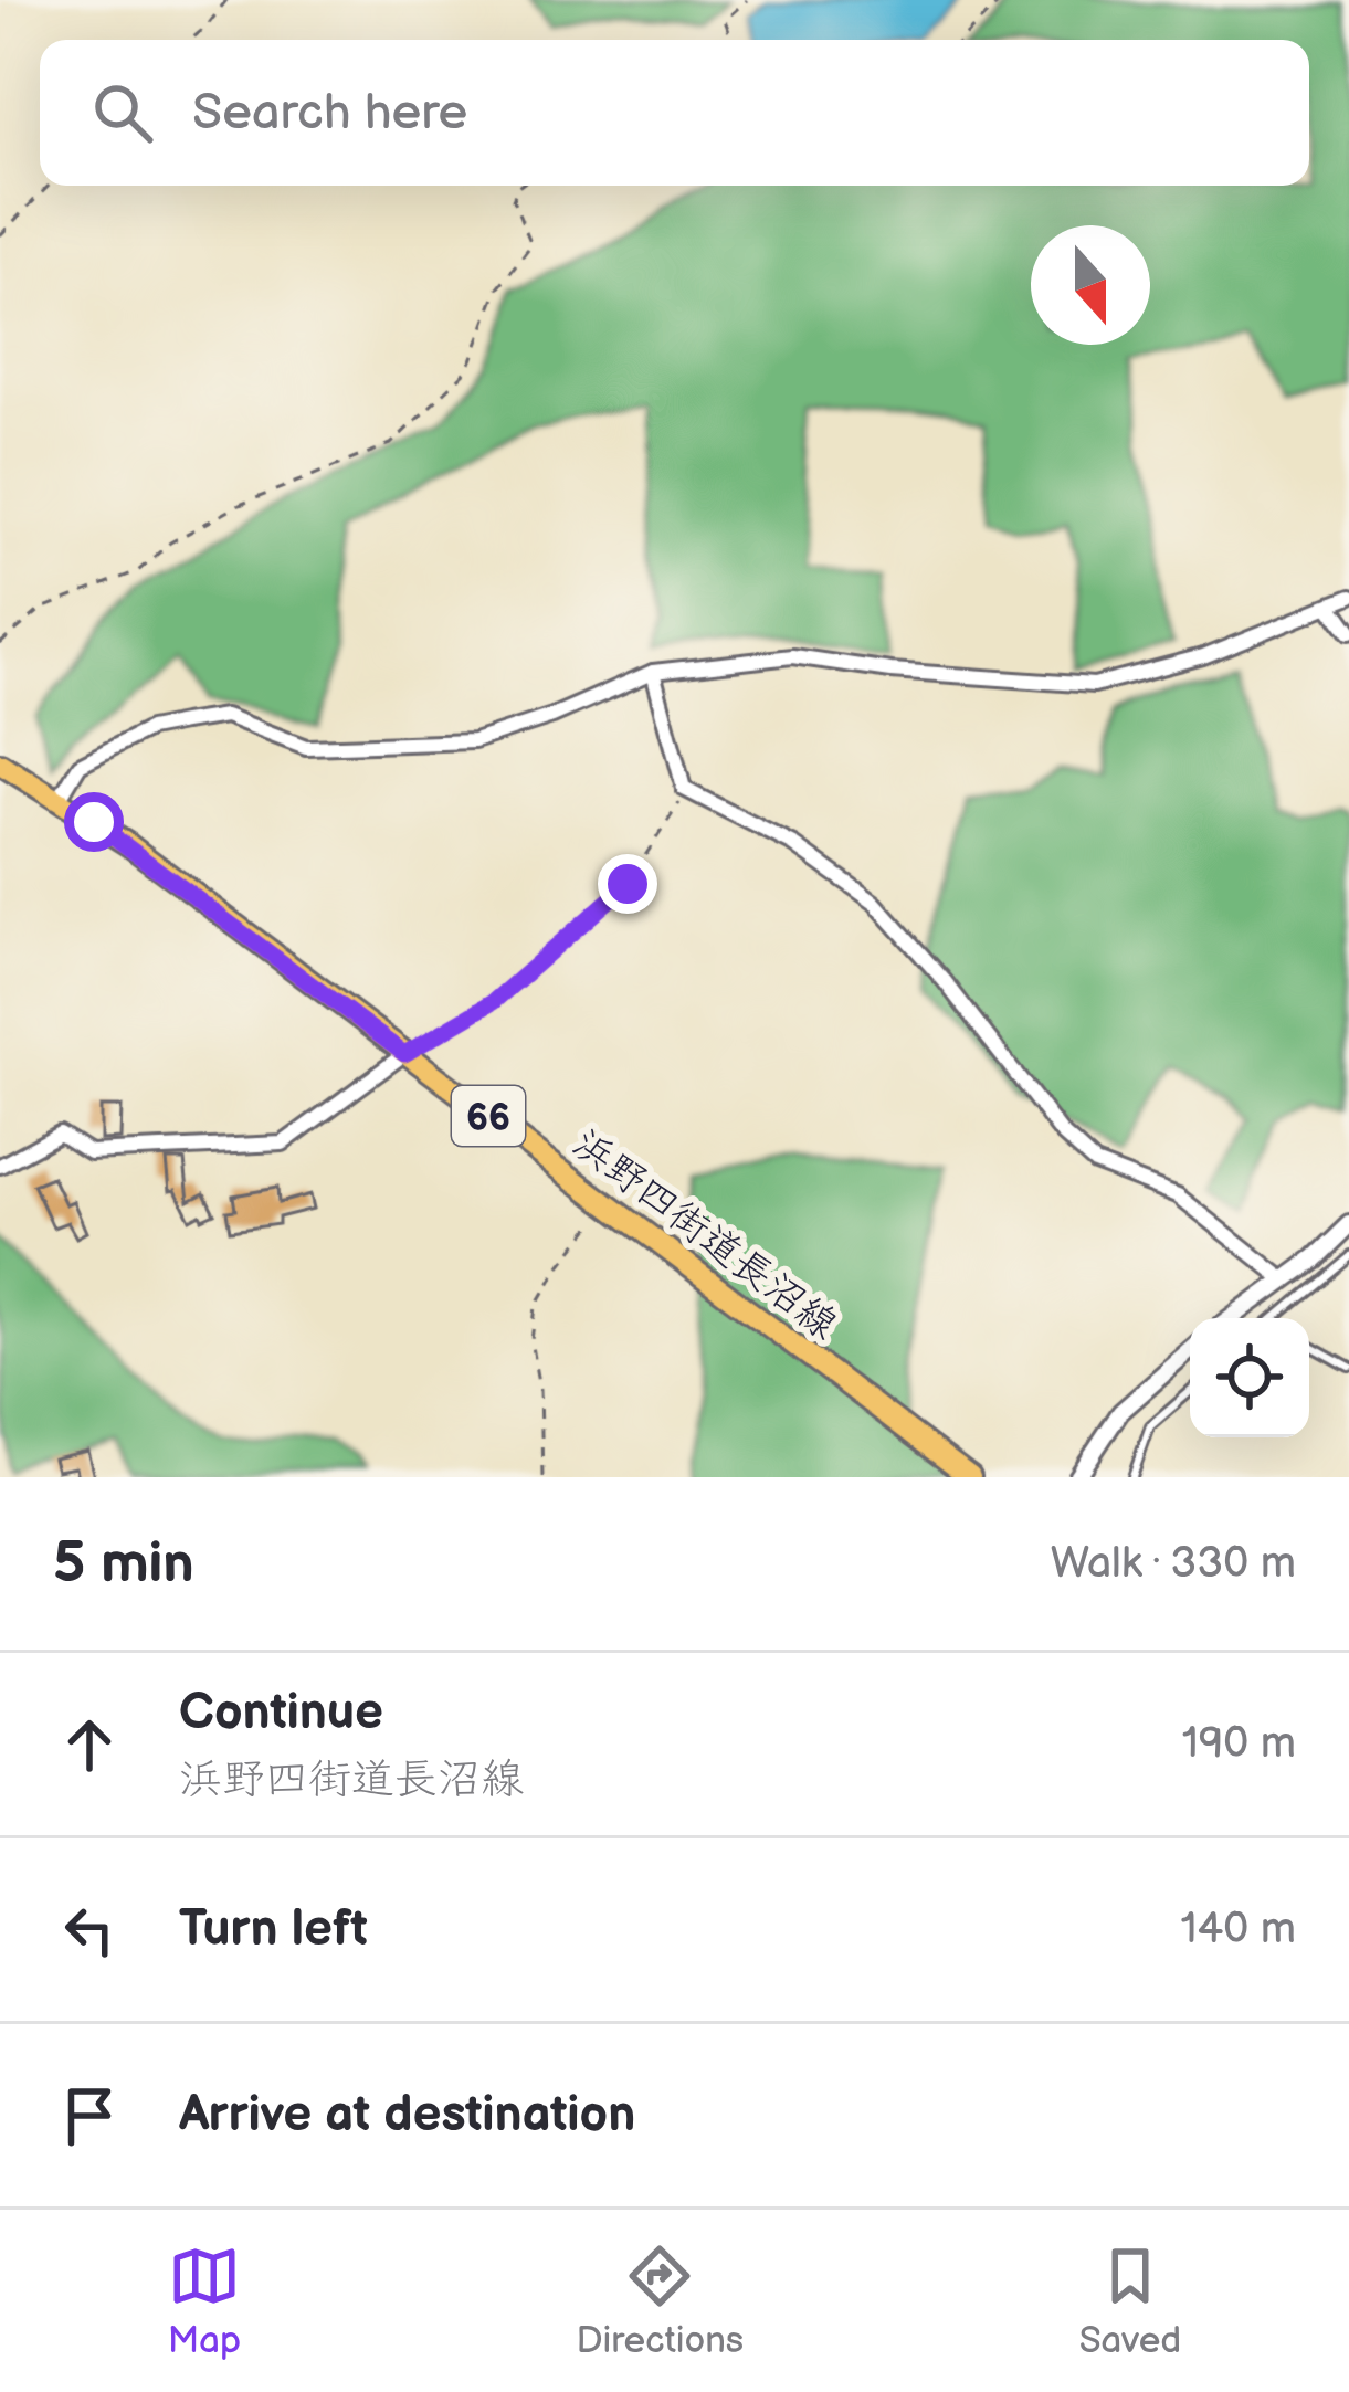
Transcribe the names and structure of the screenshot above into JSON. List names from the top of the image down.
{
  "streets": {
    "main road": ["66", "浜野四街道長沼線"]
  },
  "north": "bottom",
  "page": {
    "search": "Search here",
    "heading": ["5 min", "Walk · 330 m"],
    "list": [
      ["Continue", "浜野四街道長沼線", "190 m"],
      ["Turn left", "140 m"],
      "Arrive at destination"
    ],
    "nav": ["Map", "Directions", "Saved"]
  }
}
